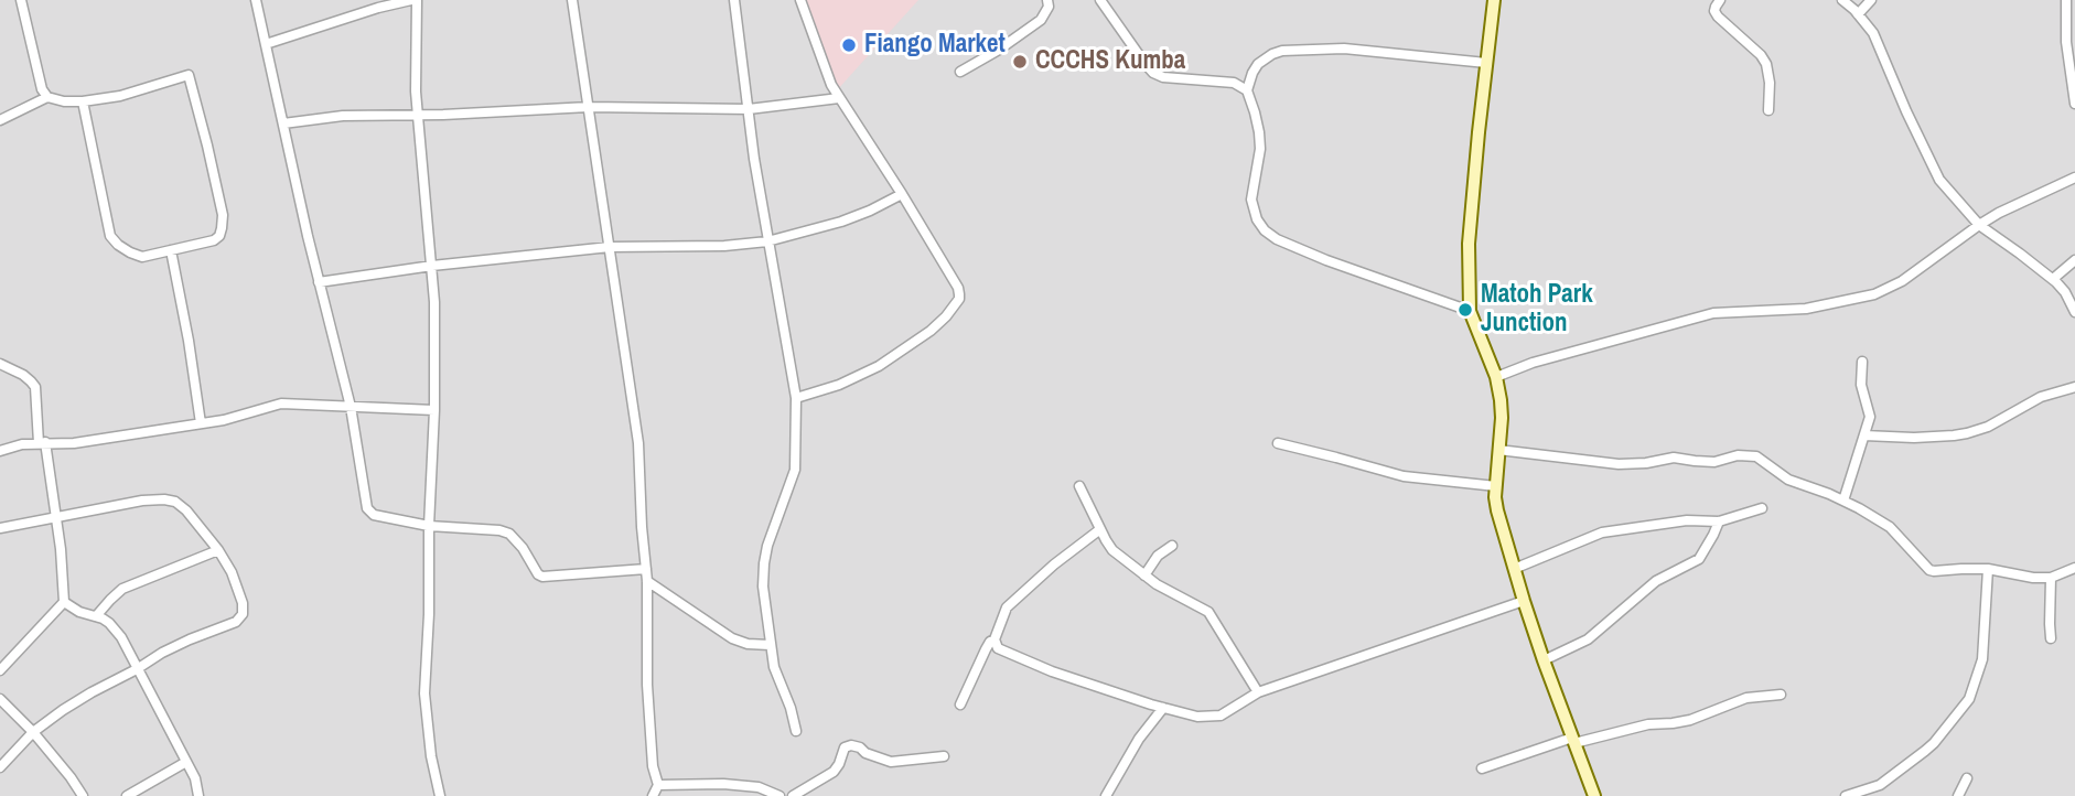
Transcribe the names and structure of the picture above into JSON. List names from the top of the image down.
{
  "places": ["Fiango Market", "CCCHS Kumba", "Matoh Park Junction"]
}
